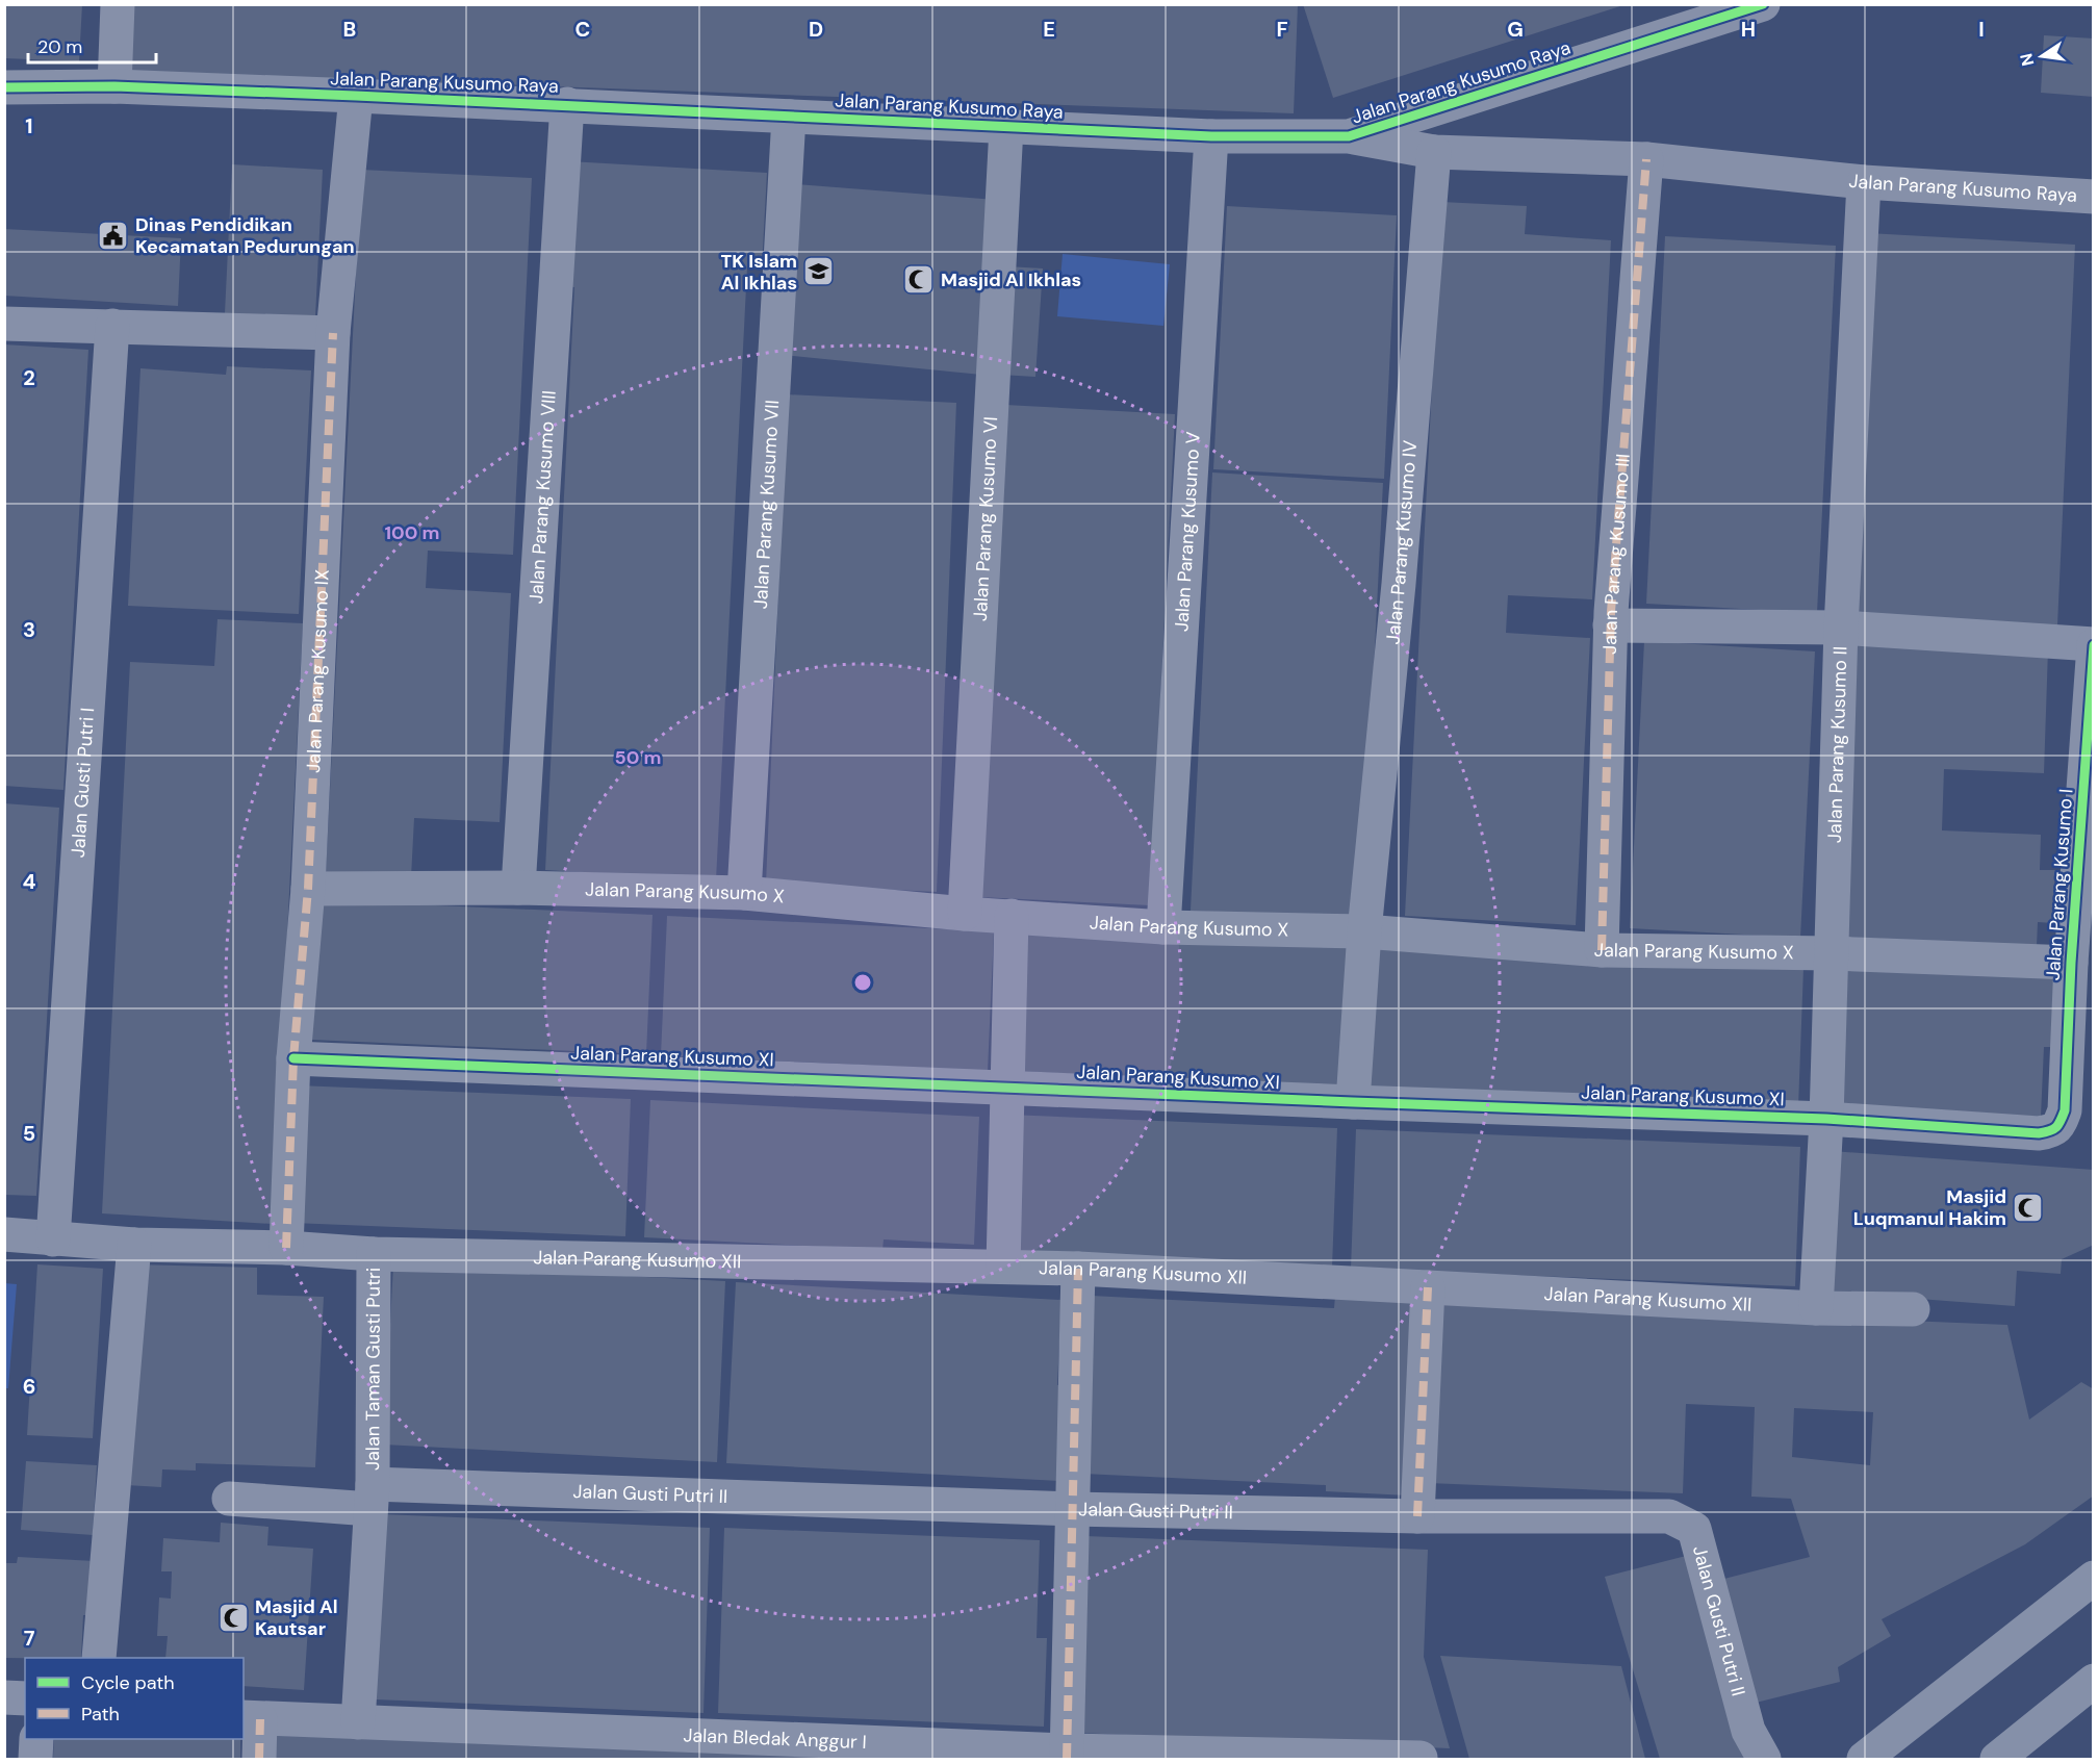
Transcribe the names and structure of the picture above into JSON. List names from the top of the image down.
{
  "streets": {
    "street": [
      "Jalan Parang Kusumo Raya",
      "Jalan Parang Kusumo VIII",
      "Jalan Parang Kusumo VII",
      "Jalan Parang Kusumo VI",
      "Jalan Parang Kusumo V",
      "Jalan Parang Kusumo IV",
      "Jalan Parang Kusumo III",
      "Jalan Parang Kusumo IX",
      "Jalan Parang Kusumo II",
      "Jalan Gusti Putri I",
      "Jalan Parang Kusumo I",
      "Jalan Parang Kusumo X",
      "Jalan Parang Kusumo XI",
      "Jalan Parang Kusumo XII",
      "Jalan Taman Gusti Putri",
      "Jalan Gusti Putri II",
      "Jalan Bledak Anggur I"
    ]
  },
  "crossings": [
    ["Jalan Parang Kusumo Raya", "Jalan Parang Kusumo VIII"],
    ["Jalan Parang Kusumo Raya", "Jalan Parang Kusumo VII"],
    ["Jalan Parang Kusumo Raya", "Jalan Parang Kusumo VI"],
    ["Jalan Parang Kusumo Raya", "Jalan Parang Kusumo V"],
    ["Jalan Parang Kusumo Raya", "Jalan Parang Kusumo IV"],
    ["Jalan Parang Kusumo Raya", "Jalan Parang Kusumo III"],
    ["Jalan Parang Kusumo Raya", "Jalan Parang Kusumo IX"],
    ["Jalan Parang Kusumo Raya", "Jalan Parang Kusumo II"],
    ["Jalan Parang Kusumo VIII", "Jalan Parang Kusumo X"],
    ["Jalan Parang Kusumo VII", "Jalan Parang Kusumo X"],
    ["Jalan Parang Kusumo VI", "Jalan Parang Kusumo X"],
    ["Jalan Parang Kusumo V", "Jalan Parang Kusumo X"],
    ["Jalan Parang Kusumo IV", "Jalan Parang Kusumo X"],
    ["Jalan Parang Kusumo IV", "Jalan Parang Kusumo XI"],
    ["Jalan Parang Kusumo III", "Jalan Parang Kusumo X"],
    ["Jalan Parang Kusumo IX", "Jalan Parang Kusumo X"],
    ["Jalan Parang Kusumo IX", "Jalan Parang Kusumo XI"],
    ["Jalan Parang Kusumo IX", "Jalan Taman Gusti Putri"],
    ["Jalan Parang Kusumo II", "Jalan Parang Kusumo X"],
    ["Jalan Parang Kusumo II", "Jalan Parang Kusumo XI"],
    ["Jalan Parang Kusumo II", "Jalan Parang Kusumo XII"],
    ["Jalan Gusti Putri I", "Jalan Taman Gusti Putri"],
    ["Jalan Parang Kusumo I", "Jalan Parang Kusumo X"],
    ["Jalan Parang Kusumo I", "Jalan Parang Kusumo XI"],
    ["Jalan Parang Kusumo XII", "Jalan Taman Gusti Putri"],
    ["Jalan Taman Gusti Putri", "Jalan Gusti Putri II"],
    ["Jalan Taman Gusti Putri", "Jalan Bledak Anggur I"]
  ],
  "places": {
    "public building": ["Dinas Pendidikan Kecamatan Pedurungan"],
    "school or university": ["TK Islam Al Ikhlas"],
    "mosque": ["Masjid Al Ikhlas", "Masjid Luqmanul Hakim", "Masjid Al Kautsar"]
  },
  "legend": ["Cycle path", "Path"],
  "scale_bar": "20 m",
  "north": "left",
  "grid": {
    "columns": [
      "B",
      "C",
      "D",
      "E",
      "F",
      "G",
      "H",
      "I"
    ],
    "rows": [
      "1",
      "2",
      "3",
      "4",
      "5",
      "6",
      "7"
    ]
  },
  "rings": ["100 m", "50 m"]
}
